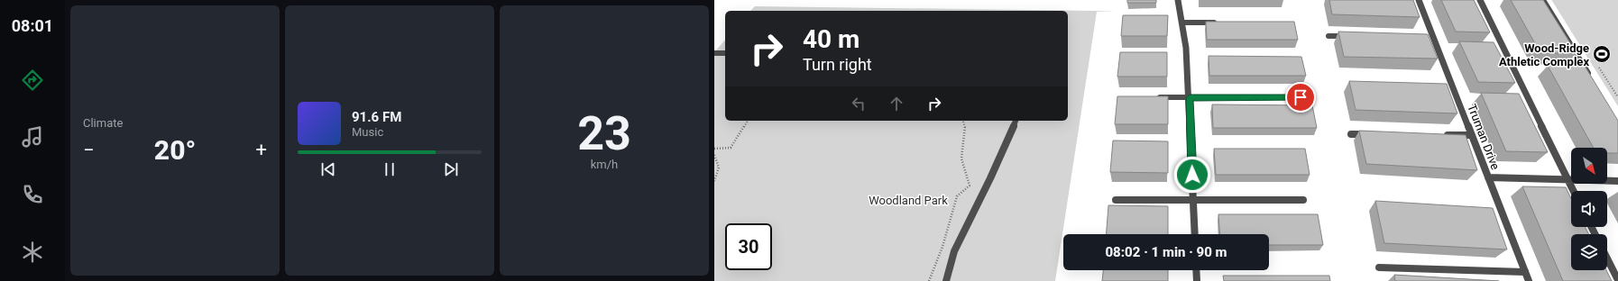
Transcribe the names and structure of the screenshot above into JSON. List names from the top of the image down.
{
  "streets": {
    "street": ["Truman Drive"]
  },
  "parks": ["Woodland Park"],
  "places": {
    "sports": ["Wood-Ridge Athletic Complex"]
  },
  "north": "bottom right",
  "page": {
    "tabs": "08:01",
    "tile": [
      "Climate",
      ["23", "km/h"]
    ],
    "turn": ["40 m", "Turn right"],
    "song": ["91.6 FM", "Music"],
    "heat": ["−", "20°", "+"],
    "limit": "30",
    "trip": "08:02 · 1 min · 90 m"
  }
}
